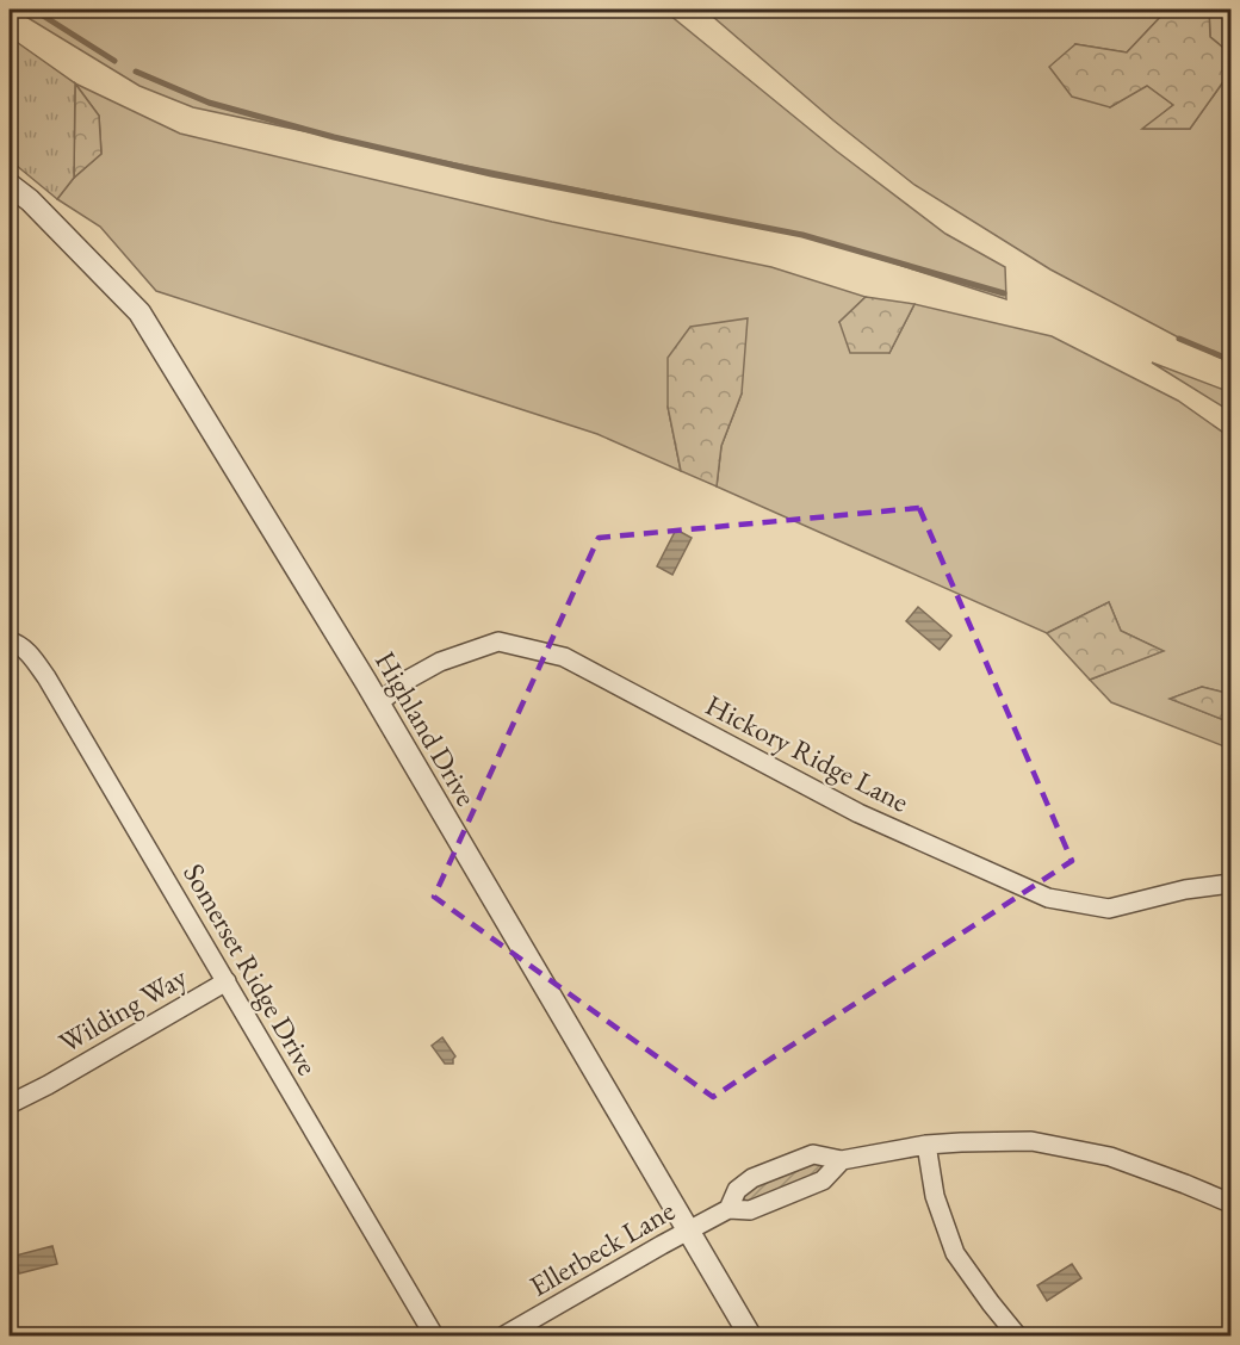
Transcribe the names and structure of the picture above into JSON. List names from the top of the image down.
{
  "streets": {
    "street": [
      "Highland Drive",
      "Hickory Ridge Lane",
      "Somerset Ridge Drive",
      "Wilding Way",
      "Ellerbeck Lane"
    ]
  },
  "crossings": [
    ["Highland Drive", "Hickory Ridge Lane"],
    ["Highland Drive", "Ellerbeck Lane"],
    ["Somerset Ridge Drive", "Wilding Way"]
  ]
}
